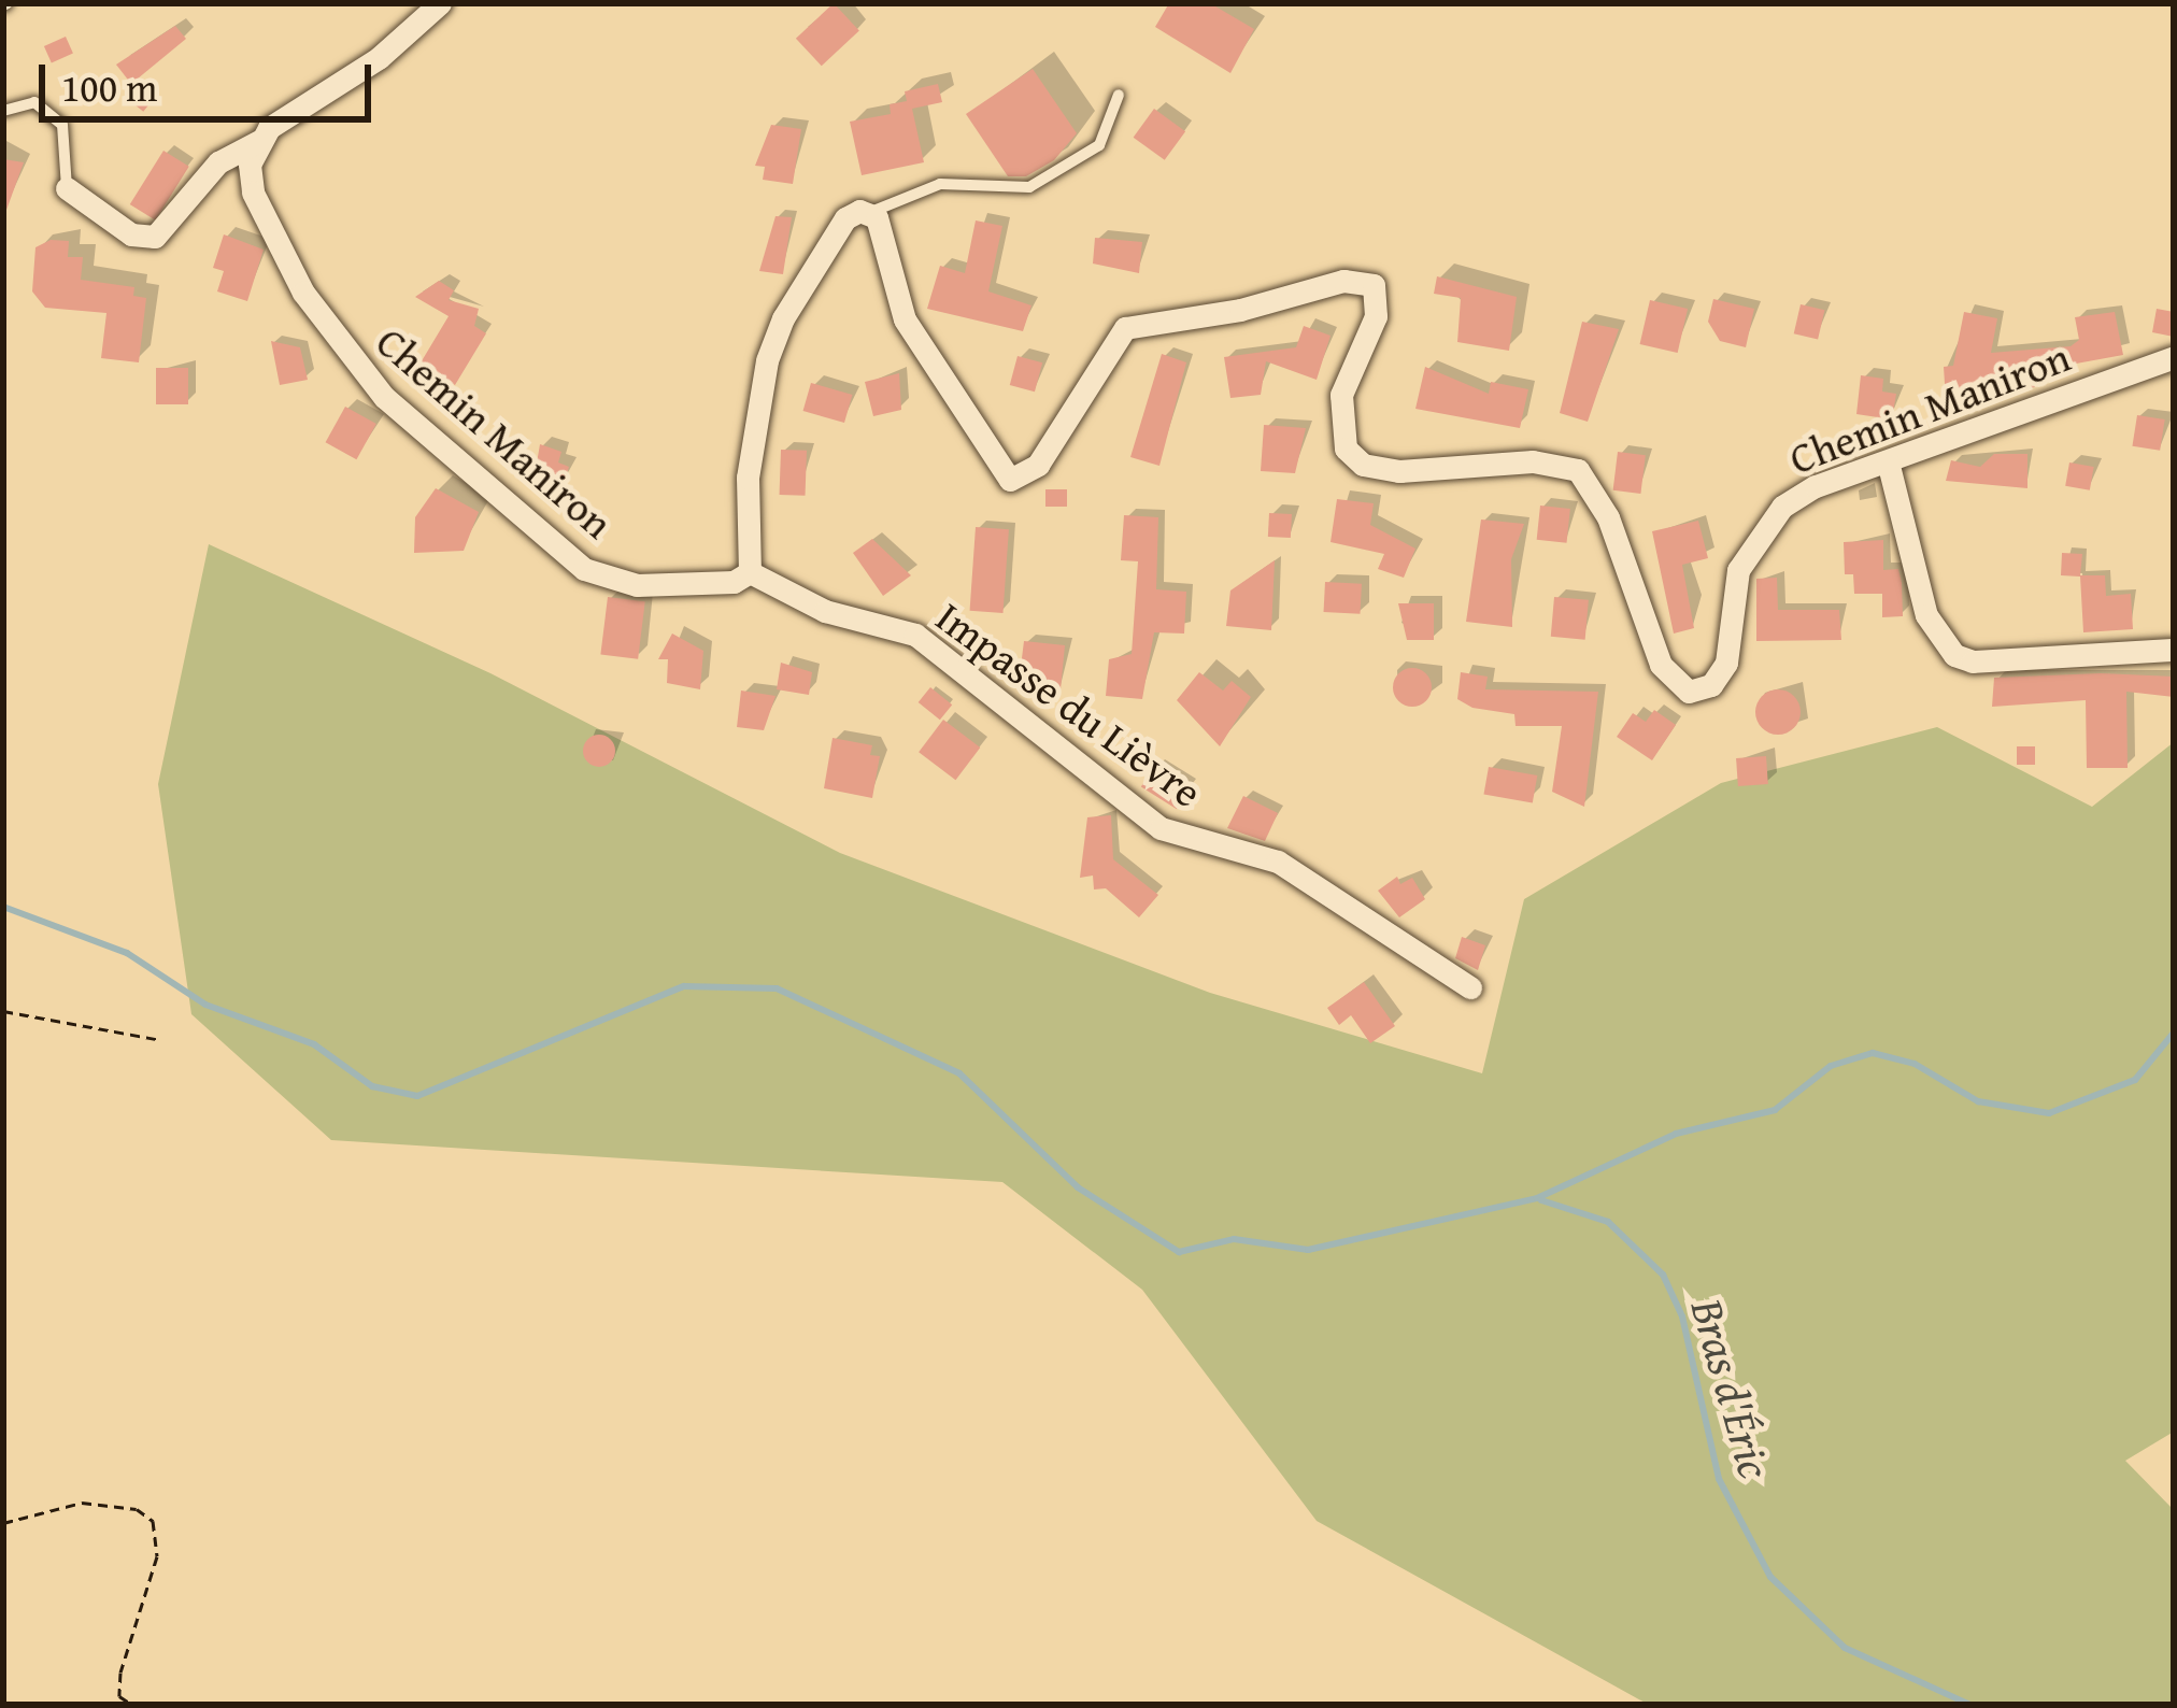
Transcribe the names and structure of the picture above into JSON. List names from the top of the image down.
{
  "streets": {
    "street": ["Chemin Maniron", "Impasse du Lièvre"]
  },
  "crossings": [
    ["Chemin Maniron", "Impasse du Lièvre"]
  ],
  "water": ["Bras d'Éric"],
  "scale_bar": "100 m"
}
